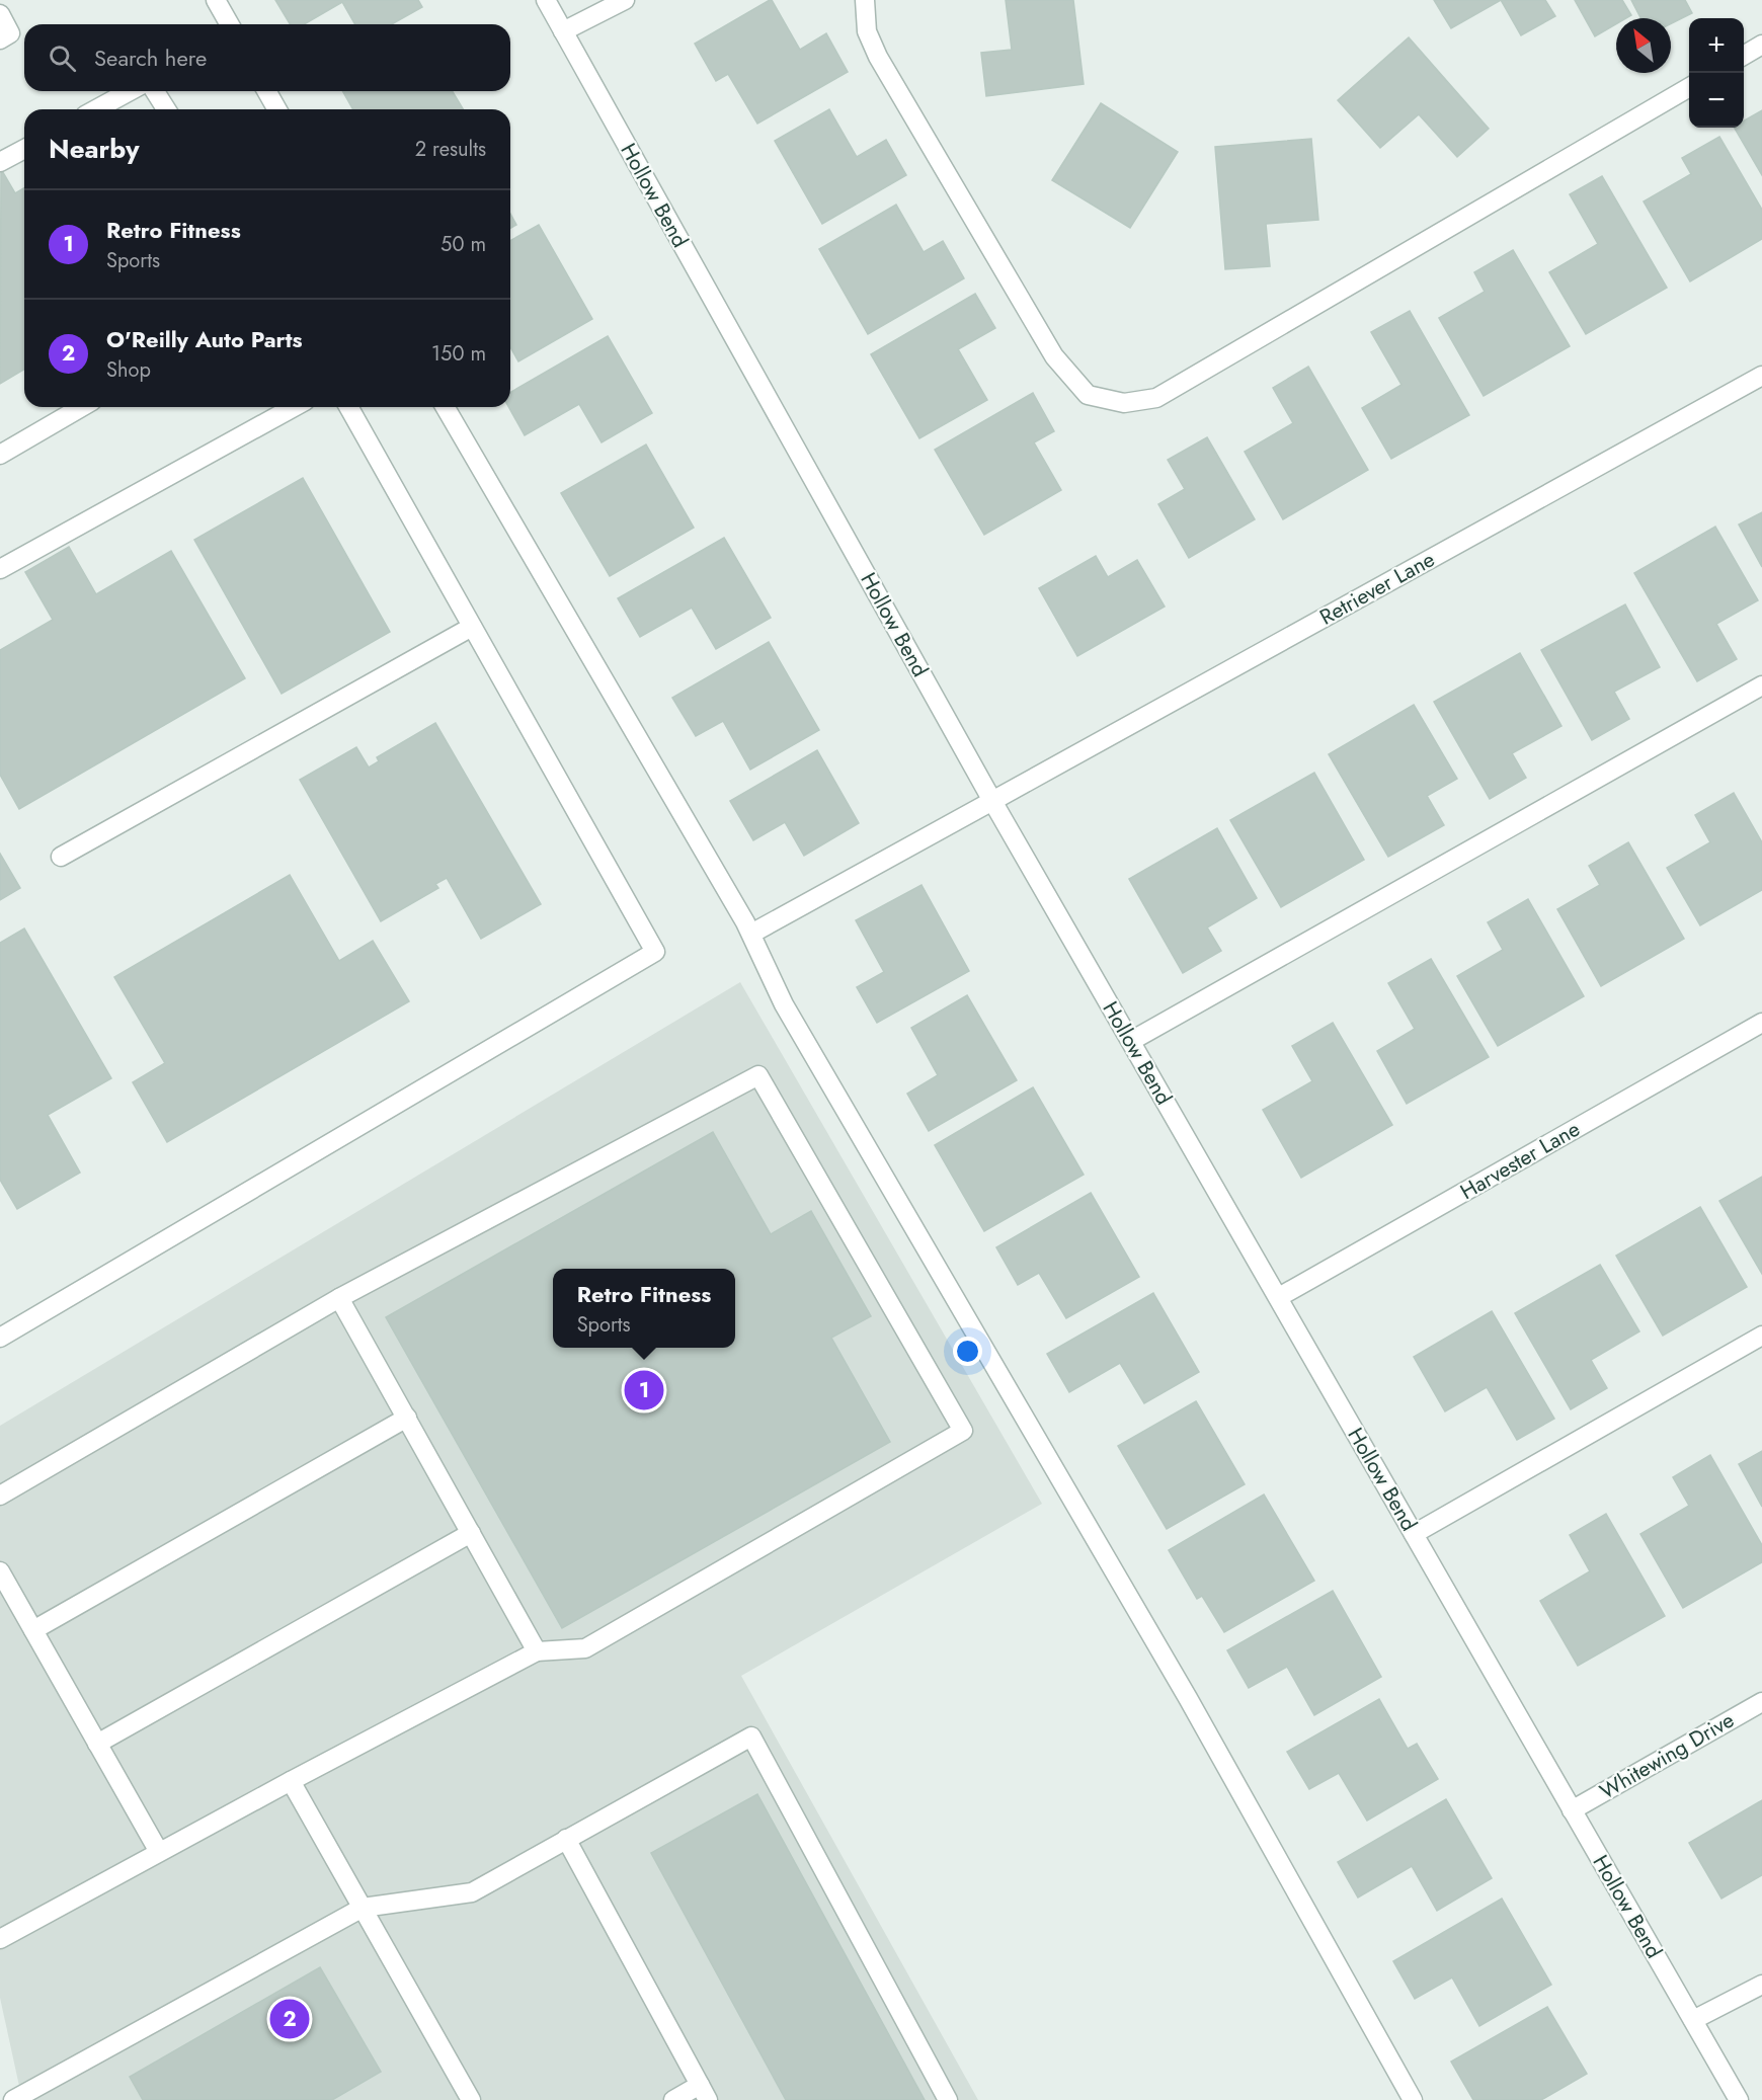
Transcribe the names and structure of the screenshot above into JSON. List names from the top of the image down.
{
  "streets": {
    "street": [
      "Hollow Bend",
      "Retriever Lane",
      "Harvester Lane",
      "Whitewing Drive"
    ]
  },
  "crossings": [
    ["Hollow Bend", "Retriever Lane"],
    ["Hollow Bend", "Harvester Lane"],
    ["Hollow Bend", "Whitewing Drive"]
  ],
  "north": "top left",
  "page": {
    "map_buttons": ["+", "−"],
    "search": "Search here",
    "heading": ["Nearby", "2 results"],
    "list": [
      {
        "mark": "1",
        "name": "Retro Fitness",
        "note": "Sports",
        "value": "50 m"
      },
      {
        "mark": "2",
        "name": "O'Reilly Auto Parts",
        "note": "Shop",
        "value": "150 m"
      }
    ],
    "popup": ["Retro Fitness", "Sports"],
    "pins": ["1", "2"]
  }
}
